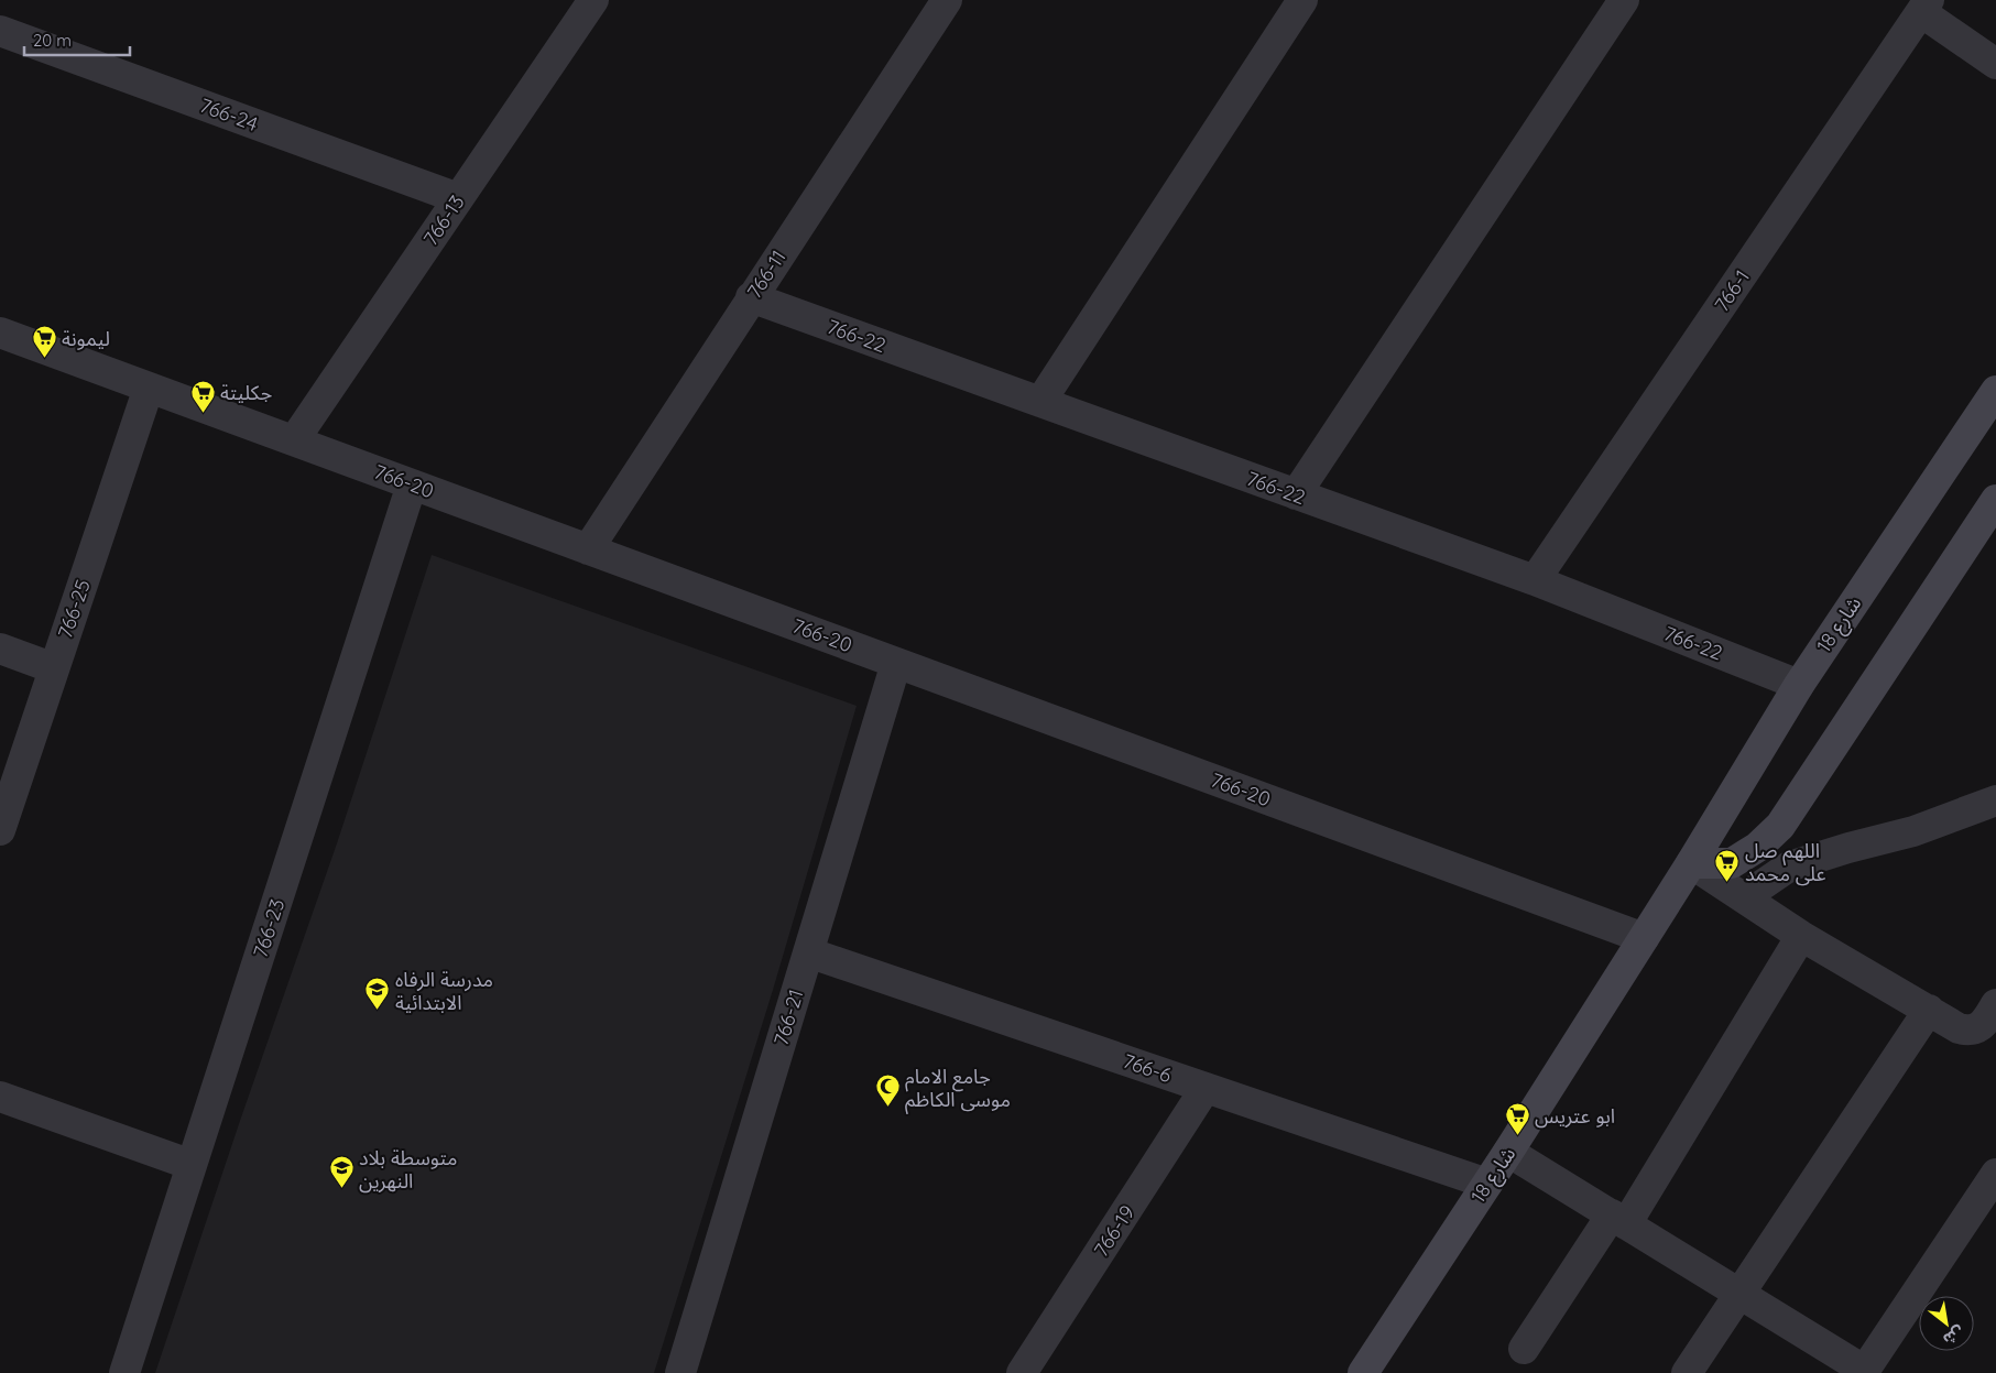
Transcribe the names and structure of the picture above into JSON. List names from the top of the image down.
{
  "streets": {
    "street": [
      "766-24",
      "766-13",
      "766-11",
      "766-1",
      "766-22",
      "766-20",
      "766-25",
      "شارع 18",
      "766-23",
      "766-21",
      "766-6",
      "766-19"
    ]
  },
  "crossings": [
    ["766-24", "766-13"],
    ["766-13", "766-20"],
    ["766-11", "766-22"],
    ["766-11", "766-20"],
    ["766-1", "766-22"],
    ["766-22", "شارع 18"],
    ["766-20", "766-25"],
    ["766-20", "شارع 18"],
    ["766-20", "766-23"],
    ["766-20", "766-21"],
    ["شارع 18", "766-6"],
    ["766-21", "766-6"],
    ["766-6", "766-19"]
  ],
  "places": {
    "supermarket": [
      "ليمونة",
      "جكليتة",
      "اللهم صل على محمد",
      "ابو عتريس"
    ],
    "school or university": ["مدرسة الرفاه الابتدائية", "متوسطة بلاد النهرين"],
    "mosque": ["جامع الامام موسى الكاظم"]
  },
  "scale_bar": "20 m",
  "north": "bottom right"
}
